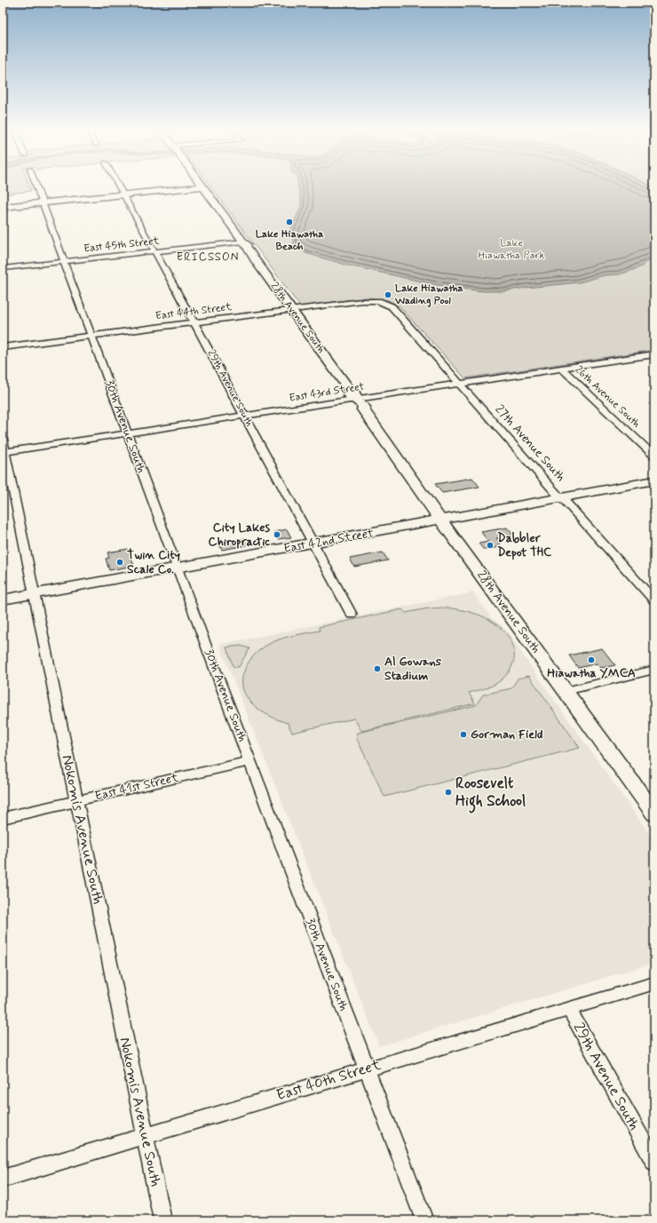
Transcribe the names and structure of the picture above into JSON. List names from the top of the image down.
{
  "streets": {
    "street": [
      "East 45th Street",
      "East 44th Street",
      "28th Avenue South",
      "29th Avenue South",
      "East 43rd Street",
      "26th Avenue South",
      "30th Avenue South",
      "27th Avenue South",
      "East 42nd Street",
      "East 41st Street",
      "Nokomis Avenue South",
      "East 40th Street"
    ]
  },
  "crossings": [
    ["East 45th Street", "28th Avenue South"],
    ["East 45th Street", "29th Avenue South"],
    ["East 45th Street", "30th Avenue South"],
    ["East 44th Street", "28th Avenue South"],
    ["East 44th Street", "29th Avenue South"],
    ["East 44th Street", "30th Avenue South"],
    ["East 44th Street", "27th Avenue South"],
    ["28th Avenue South", "East 43rd Street"],
    ["28th Avenue South", "East 42nd Street"],
    ["29th Avenue South", "East 43rd Street"],
    ["29th Avenue South", "East 42nd Street"],
    ["29th Avenue South", "East 40th Street"],
    ["East 43rd Street", "26th Avenue South"],
    ["East 43rd Street", "30th Avenue South"],
    ["East 43rd Street", "27th Avenue South"],
    ["East 43rd Street", "Nokomis Avenue South"],
    ["30th Avenue South", "East 42nd Street"],
    ["30th Avenue South", "East 41st Street"],
    ["30th Avenue South", "East 40th Street"],
    ["27th Avenue South", "East 42nd Street"],
    ["East 42nd Street", "Nokomis Avenue South"],
    ["East 41st Street", "Nokomis Avenue South"],
    ["Nokomis Avenue South", "East 40th Street"]
  ],
  "districts": ["ERICSSON"],
  "parks": ["Lake Hiawatha Park"],
  "places": [
    "Lake Hiawatha Beach",
    "Lake Hiawatha Wading Pool",
    "City Lakes Chiropractic",
    "Dabbler Depot THC",
    "Twin City Scale Co.",
    "Hiawatha YMCA",
    "Al Gowans Stadium",
    "Gorman Field",
    "Roosevelt High School"
  ]
}
